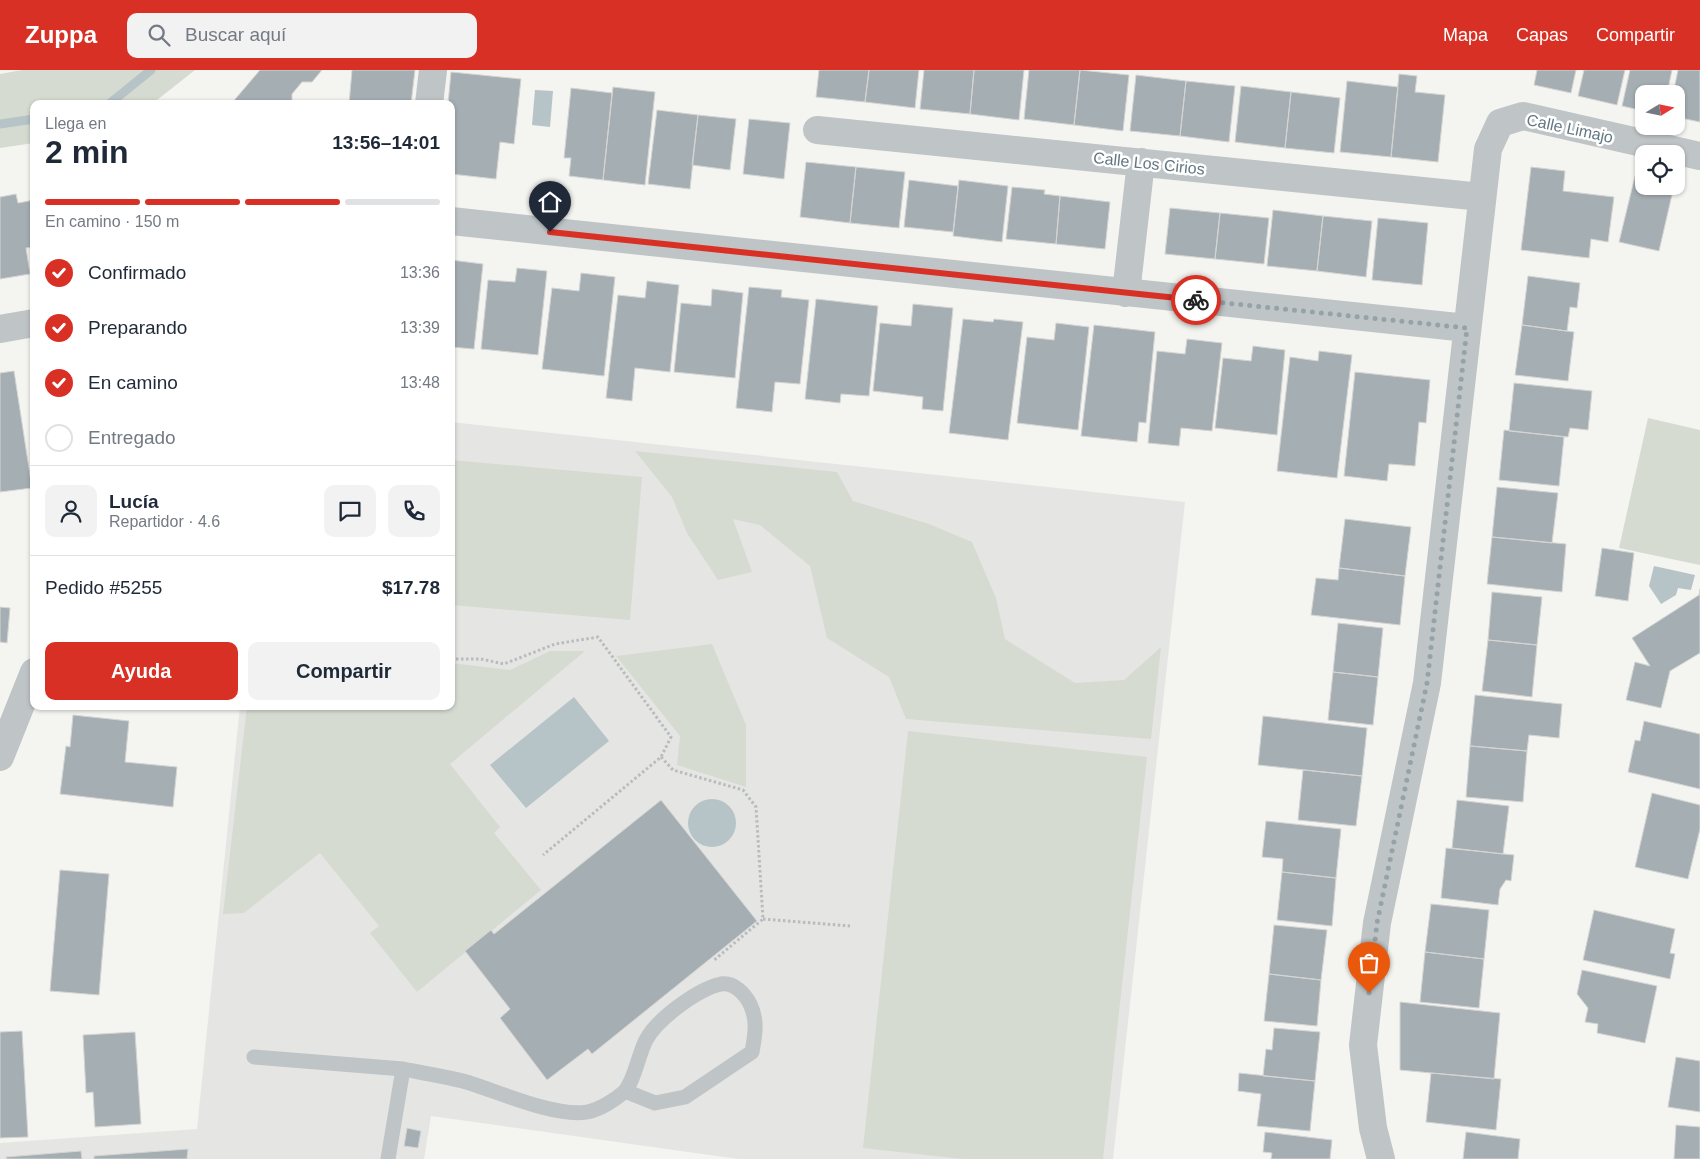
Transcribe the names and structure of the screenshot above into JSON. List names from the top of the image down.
{
  "streets": {
    "street": ["Calle Limajo", "Calle Los Cirios"]
  },
  "crossings": [
    ["Calle Limajo", "Calle Los Cirios"]
  ],
  "north": "right",
  "page": {
    "header": "Zuppa",
    "search": "Buscar aquí",
    "nav": ["Mapa", "Capas", "Compartir"],
    "heading": ["2 min", "Llega en", "13:56–14:01"],
    "panel": [
      "Lucía",
      "Repartidor · 4.6",
      "Pedido #5255",
      "$17.78"
    ],
    "bar": "En camino · 150 m",
    "list": [
      ["Confirmado", "13:36"],
      ["Preparando", "13:39"],
      ["En camino", "13:48"],
      "Entregado"
    ],
    "buttons": ["Ayuda", "Compartir"]
  }
}
